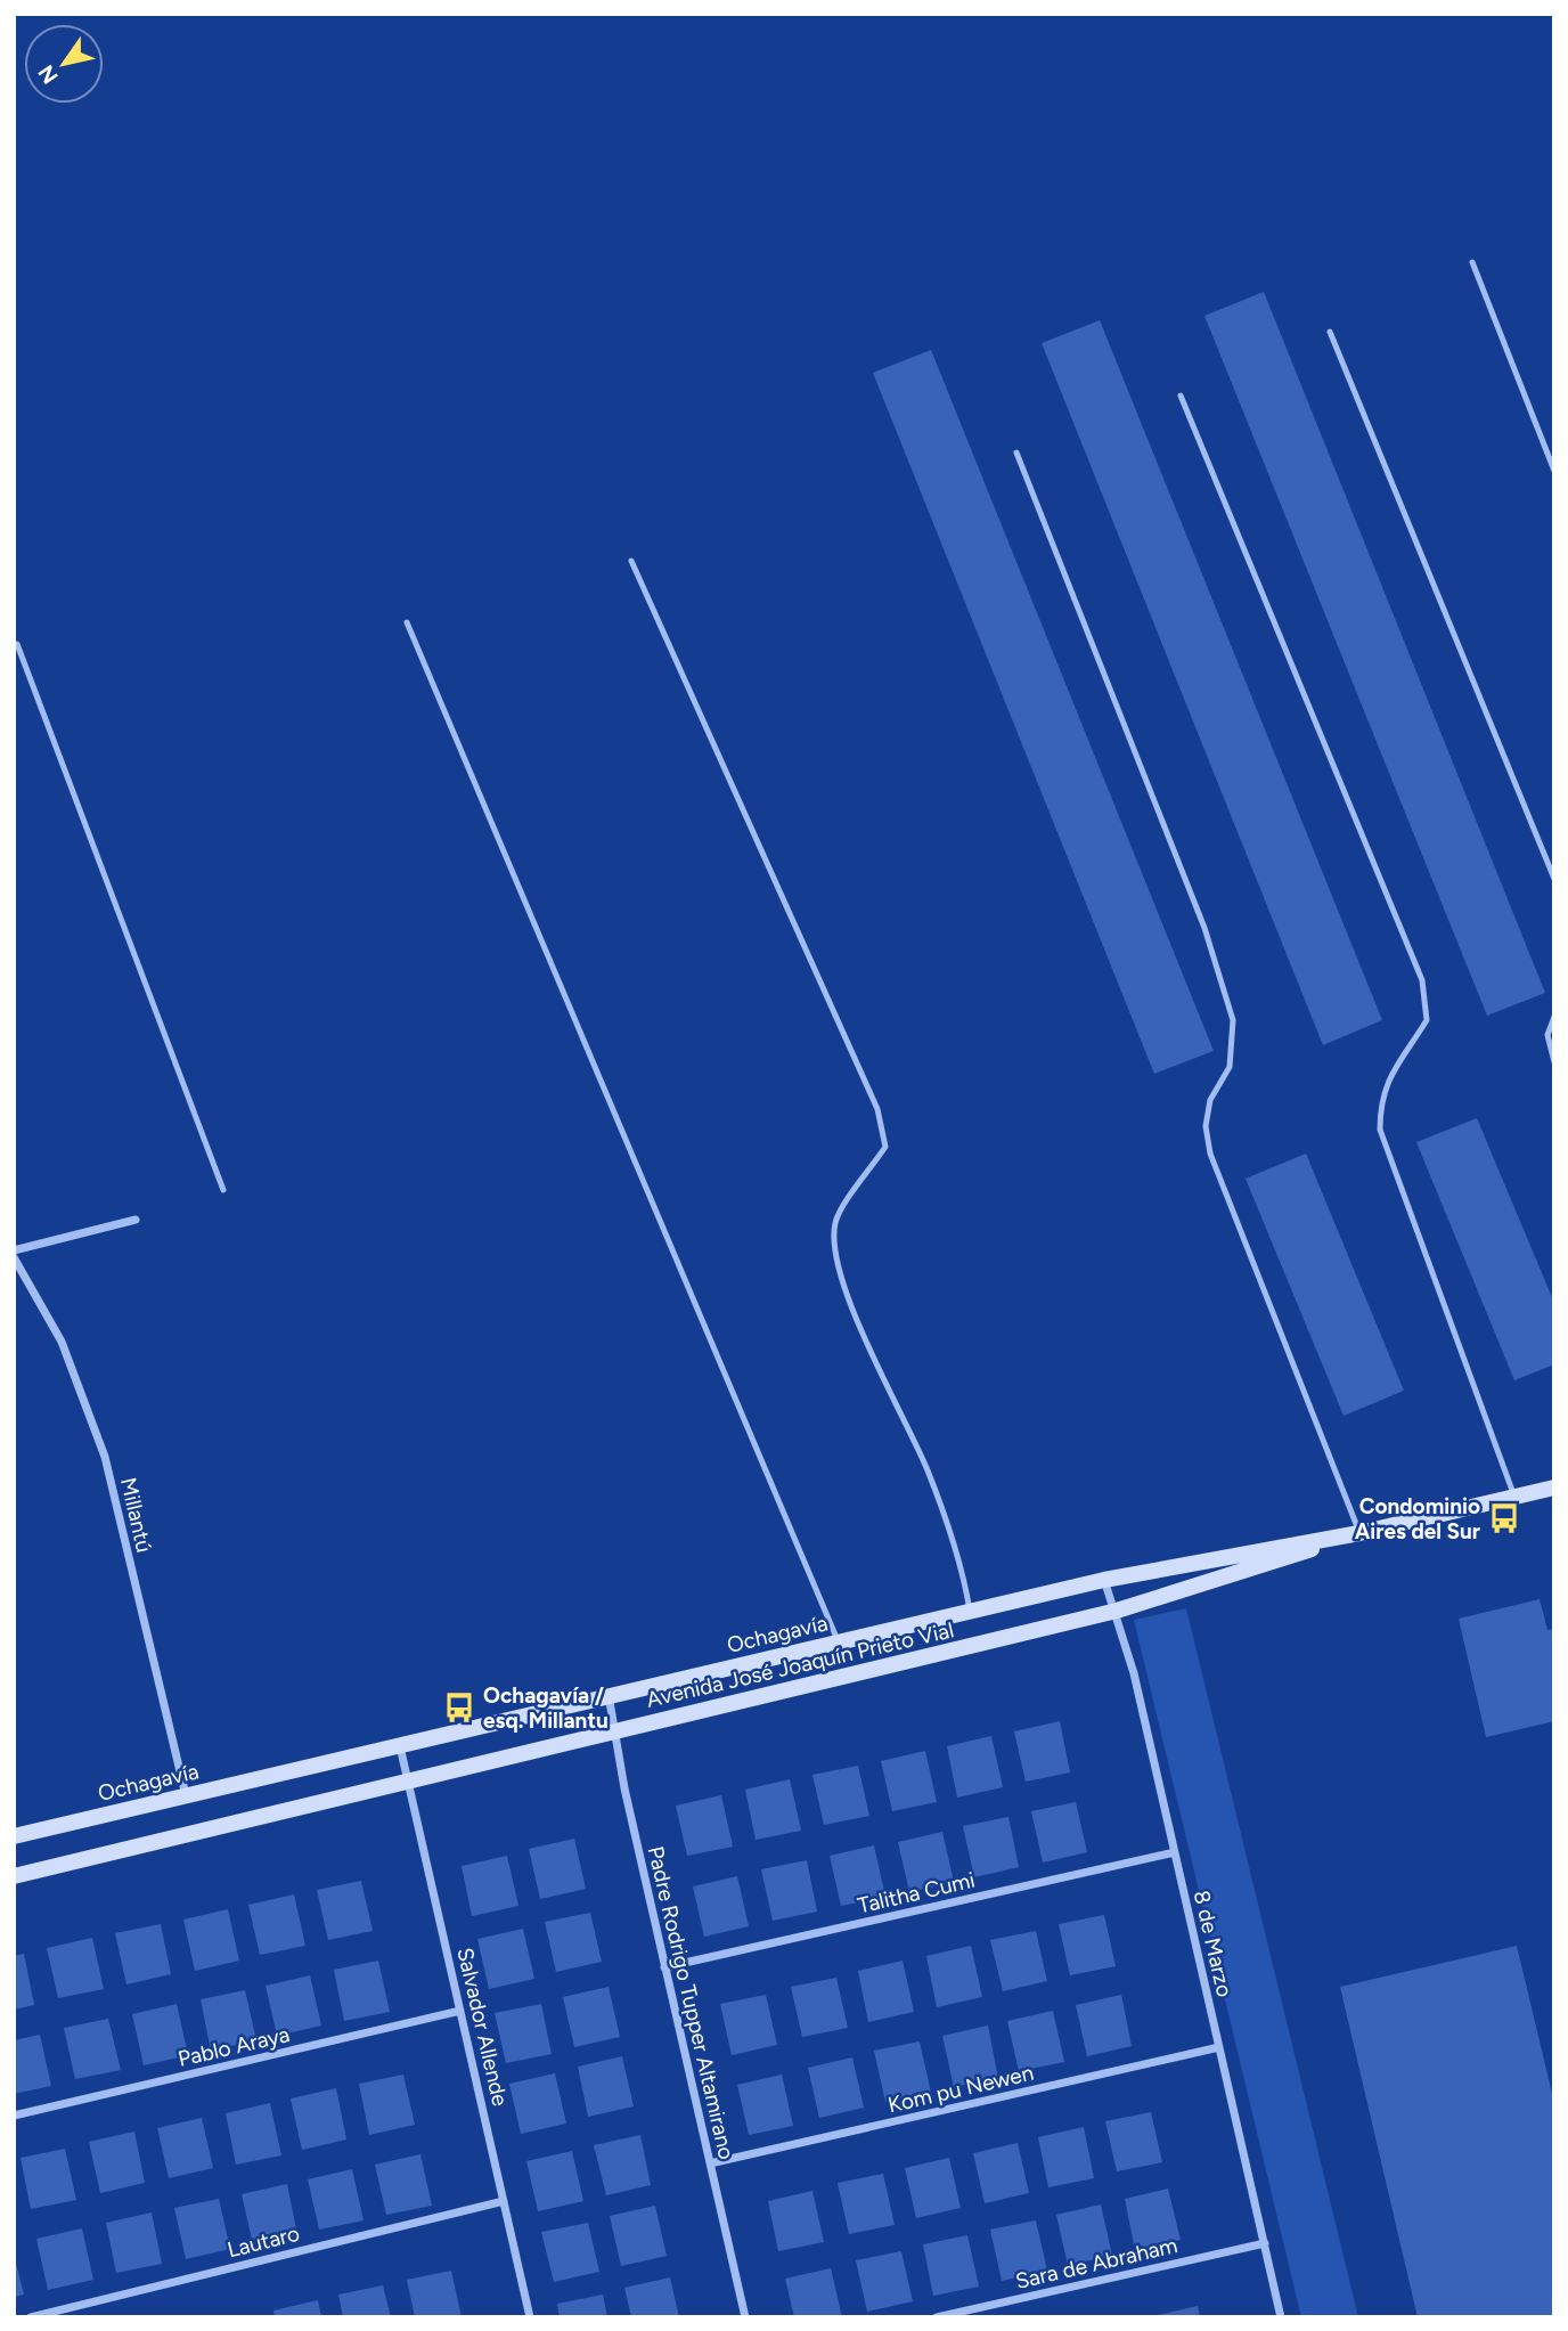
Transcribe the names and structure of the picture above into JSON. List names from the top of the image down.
{
  "streets": {
    "main road": ["Ochagavía", "Avenida José Joaquín Prieto Vial"],
    "street": [
      "Millantú",
      "Talitha Cumi",
      "8 de Marzo",
      "Padre Rodrigo Tupper Altamirano",
      "Salvador Allende",
      "Pablo Araya",
      "Kom pu Newen",
      "Lautaro",
      "Sara de Abraham"
    ]
  },
  "crossings": [
    ["Millantú", "Ochagavía"],
    ["Ochagavía", "Avenida José Joaquín Prieto Vial"],
    ["Ochagavía", "8 de Marzo"],
    ["Ochagavía", "Padre Rodrigo Tupper Altamirano"],
    ["Ochagavía", "Salvador Allende"],
    ["Avenida José Joaquín Prieto Vial", "8 de Marzo"],
    ["Avenida José Joaquín Prieto Vial", "Padre Rodrigo Tupper Altamirano"],
    ["Avenida José Joaquín Prieto Vial", "Salvador Allende"],
    ["Talitha Cumi", "8 de Marzo"],
    ["Talitha Cumi", "Padre Rodrigo Tupper Altamirano"],
    ["8 de Marzo", "Kom pu Newen"],
    ["8 de Marzo", "Sara de Abraham"],
    ["Padre Rodrigo Tupper Altamirano", "Kom pu Newen"],
    ["Salvador Allende", "Pablo Araya"],
    ["Salvador Allende", "Lautaro"]
  ],
  "places": {
    "bus stop": ["Condominio Aires del Sur", "Ochagavía / esq. Millantu"]
  },
  "north": "bottom left"
}
